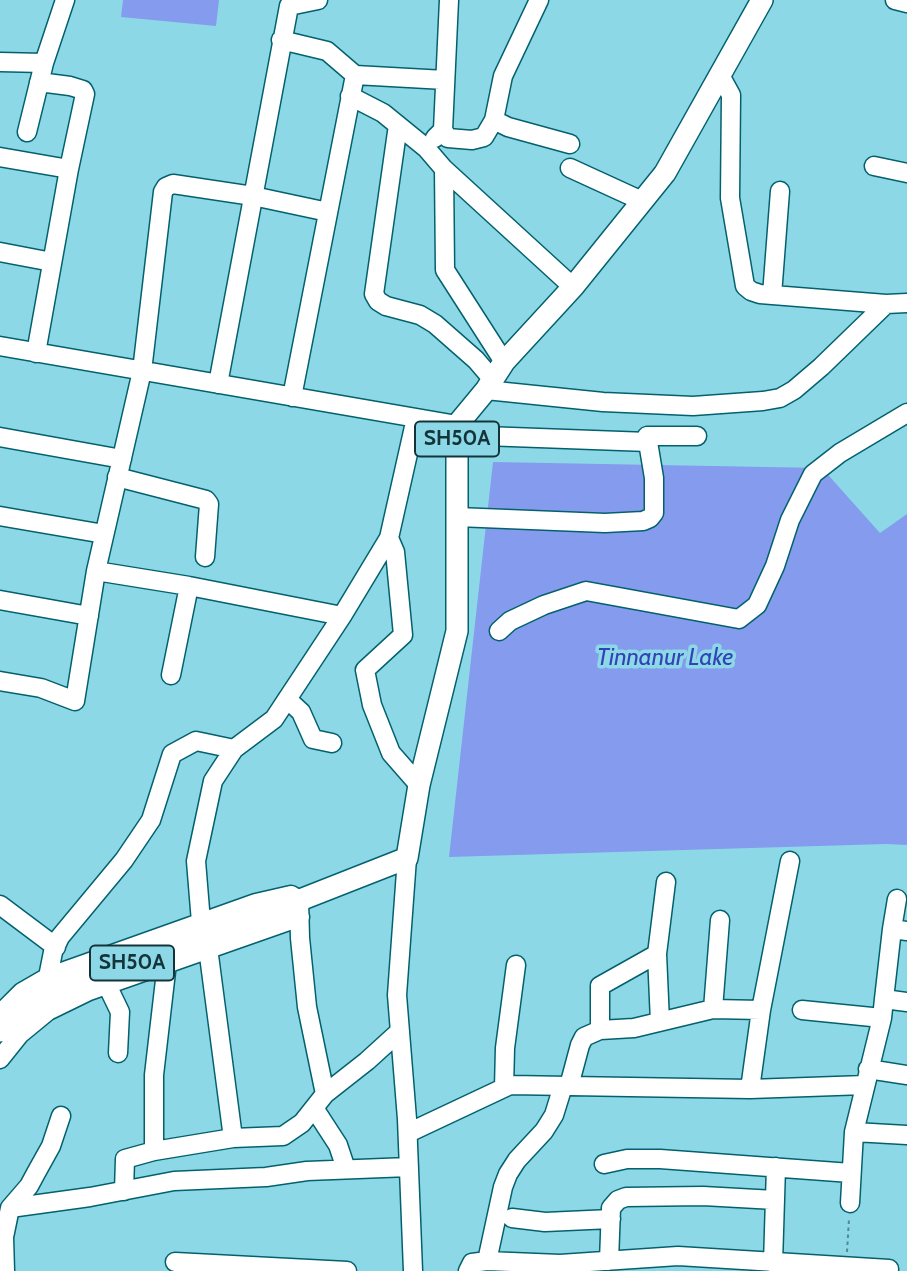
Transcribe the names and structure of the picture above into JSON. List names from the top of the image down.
{
  "streets": {
    "main road": ["SH50A"]
  },
  "water": ["Tinnanur Lake"]
}
